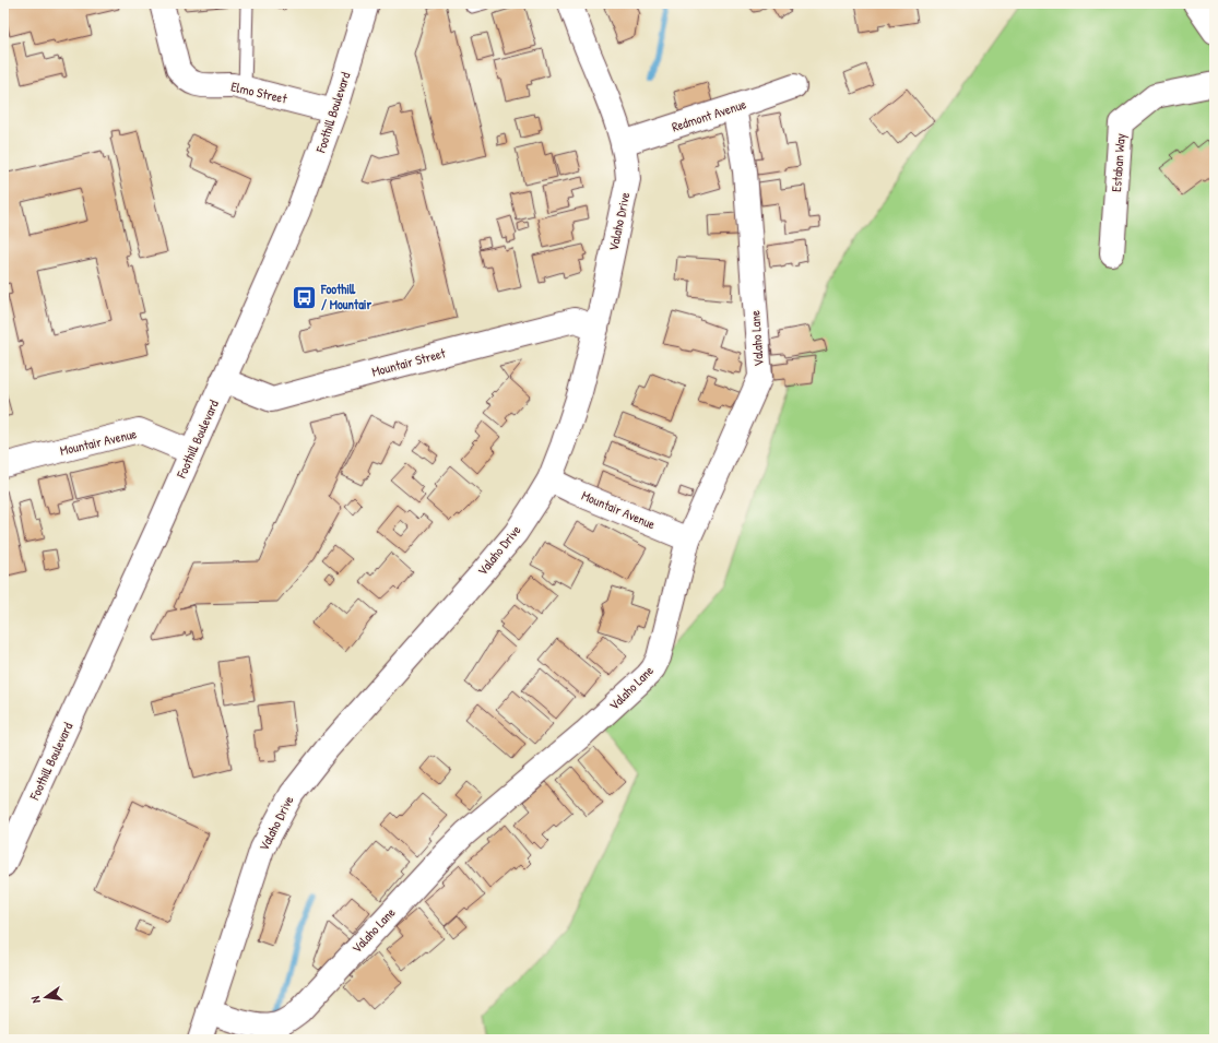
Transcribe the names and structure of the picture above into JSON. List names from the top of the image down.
{
  "streets": {
    "street": [
      "Elmo Street",
      "Foothill Boulevard",
      "Redmont Avenue",
      "Estaban Way",
      "Valaho Drive",
      "Valaho Lane",
      "Mountair Street",
      "Mountair Avenue"
    ]
  },
  "crossings": [
    ["Elmo Street", "Foothill Boulevard"],
    ["Foothill Boulevard", "Mountair Street"],
    ["Foothill Boulevard", "Mountair Avenue"],
    ["Redmont Avenue", "Valaho Drive"],
    ["Redmont Avenue", "Valaho Lane"],
    ["Valaho Drive", "Valaho Lane"],
    ["Valaho Drive", "Mountair Street"],
    ["Valaho Drive", "Mountair Avenue"],
    ["Valaho Lane", "Mountair Avenue"]
  ],
  "places": {
    "bus stop": ["Foothill / Mountair"]
  },
  "north": "left"
}
